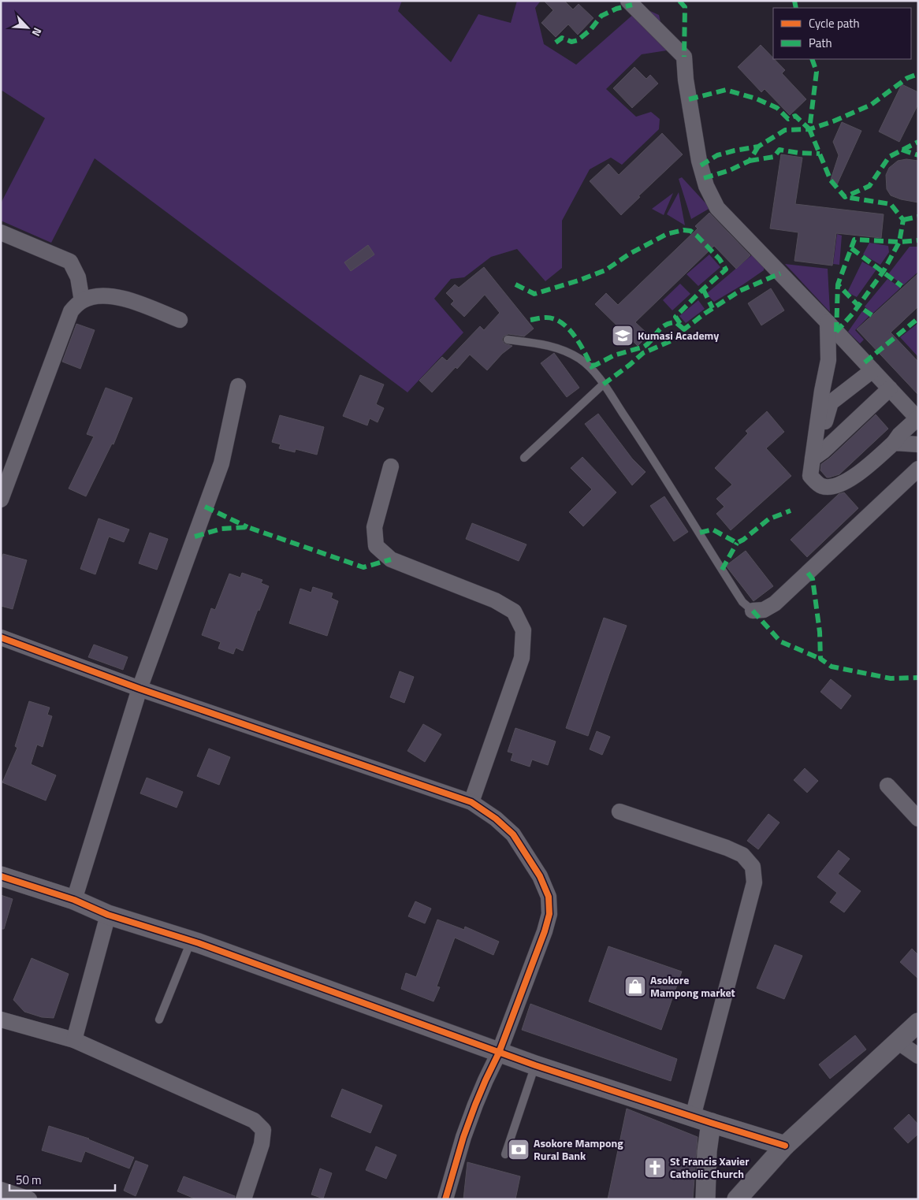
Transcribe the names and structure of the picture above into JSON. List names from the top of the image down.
{
  "places": {
    "school or university": ["Kumasi Academy"],
    "shop": ["Asokore Mampong market"],
    "bank": ["Asokore Mampong Rural Bank"],
    "church": ["St Francis Xavier Catholic Church"]
  },
  "legend": ["Cycle path", "Path"],
  "scale_bar": "50 m",
  "north": "bottom right"
}
